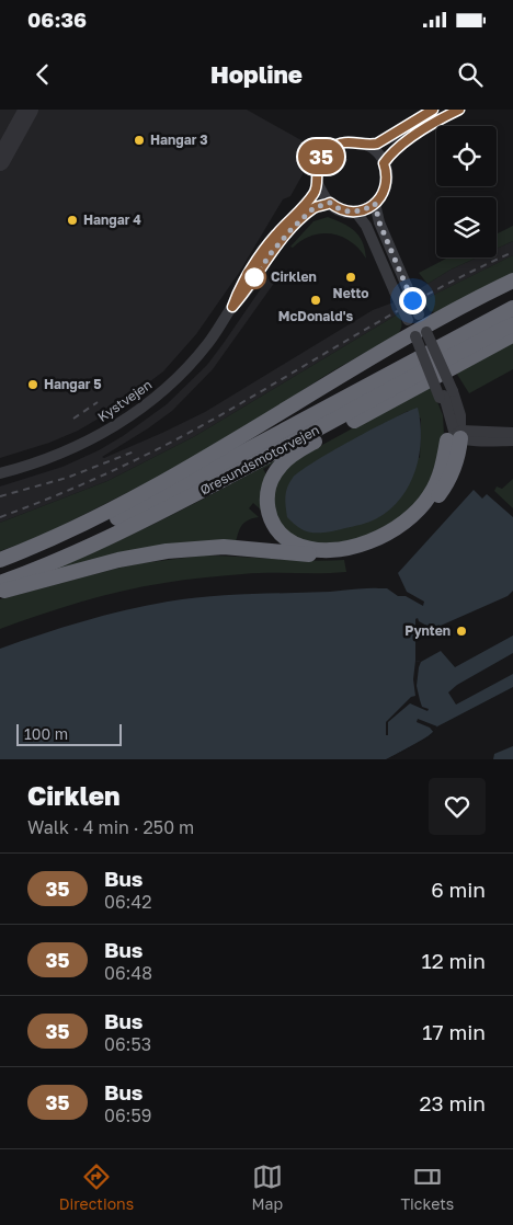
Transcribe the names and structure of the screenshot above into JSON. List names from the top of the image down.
{
  "streets": {
    "highway": ["Øresundsmotorvejen"],
    "street": ["Kystvejen"]
  },
  "places": [
    "Hangar 3",
    "Hangar 4",
    "Cirklen",
    "Netto",
    "McDonald's",
    "Hangar 5",
    "Pynten"
  ],
  "lines": ["bus line 35"],
  "scale_bar": "100 m",
  "page": {
    "status": "06:36",
    "header": "Hopline",
    "on_map": "35",
    "scale": "100 m",
    "heading": ["Cirklen", "Walk · 4 min · 250 m"],
    "list": [
      {
        "mark": "35",
        "name": "Bus",
        "note": "06:42",
        "value": "6 min"
      },
      {
        "mark": "35",
        "name": "Bus",
        "note": "06:48",
        "value": "12 min"
      },
      {
        "mark": "35",
        "name": "Bus",
        "note": "06:53",
        "value": "17 min"
      },
      {
        "mark": "35",
        "name": "Bus",
        "note": "06:59",
        "value": "23 min"
      }
    ],
    "tabs": ["Directions", "Map", "Tickets"]
  }
}
